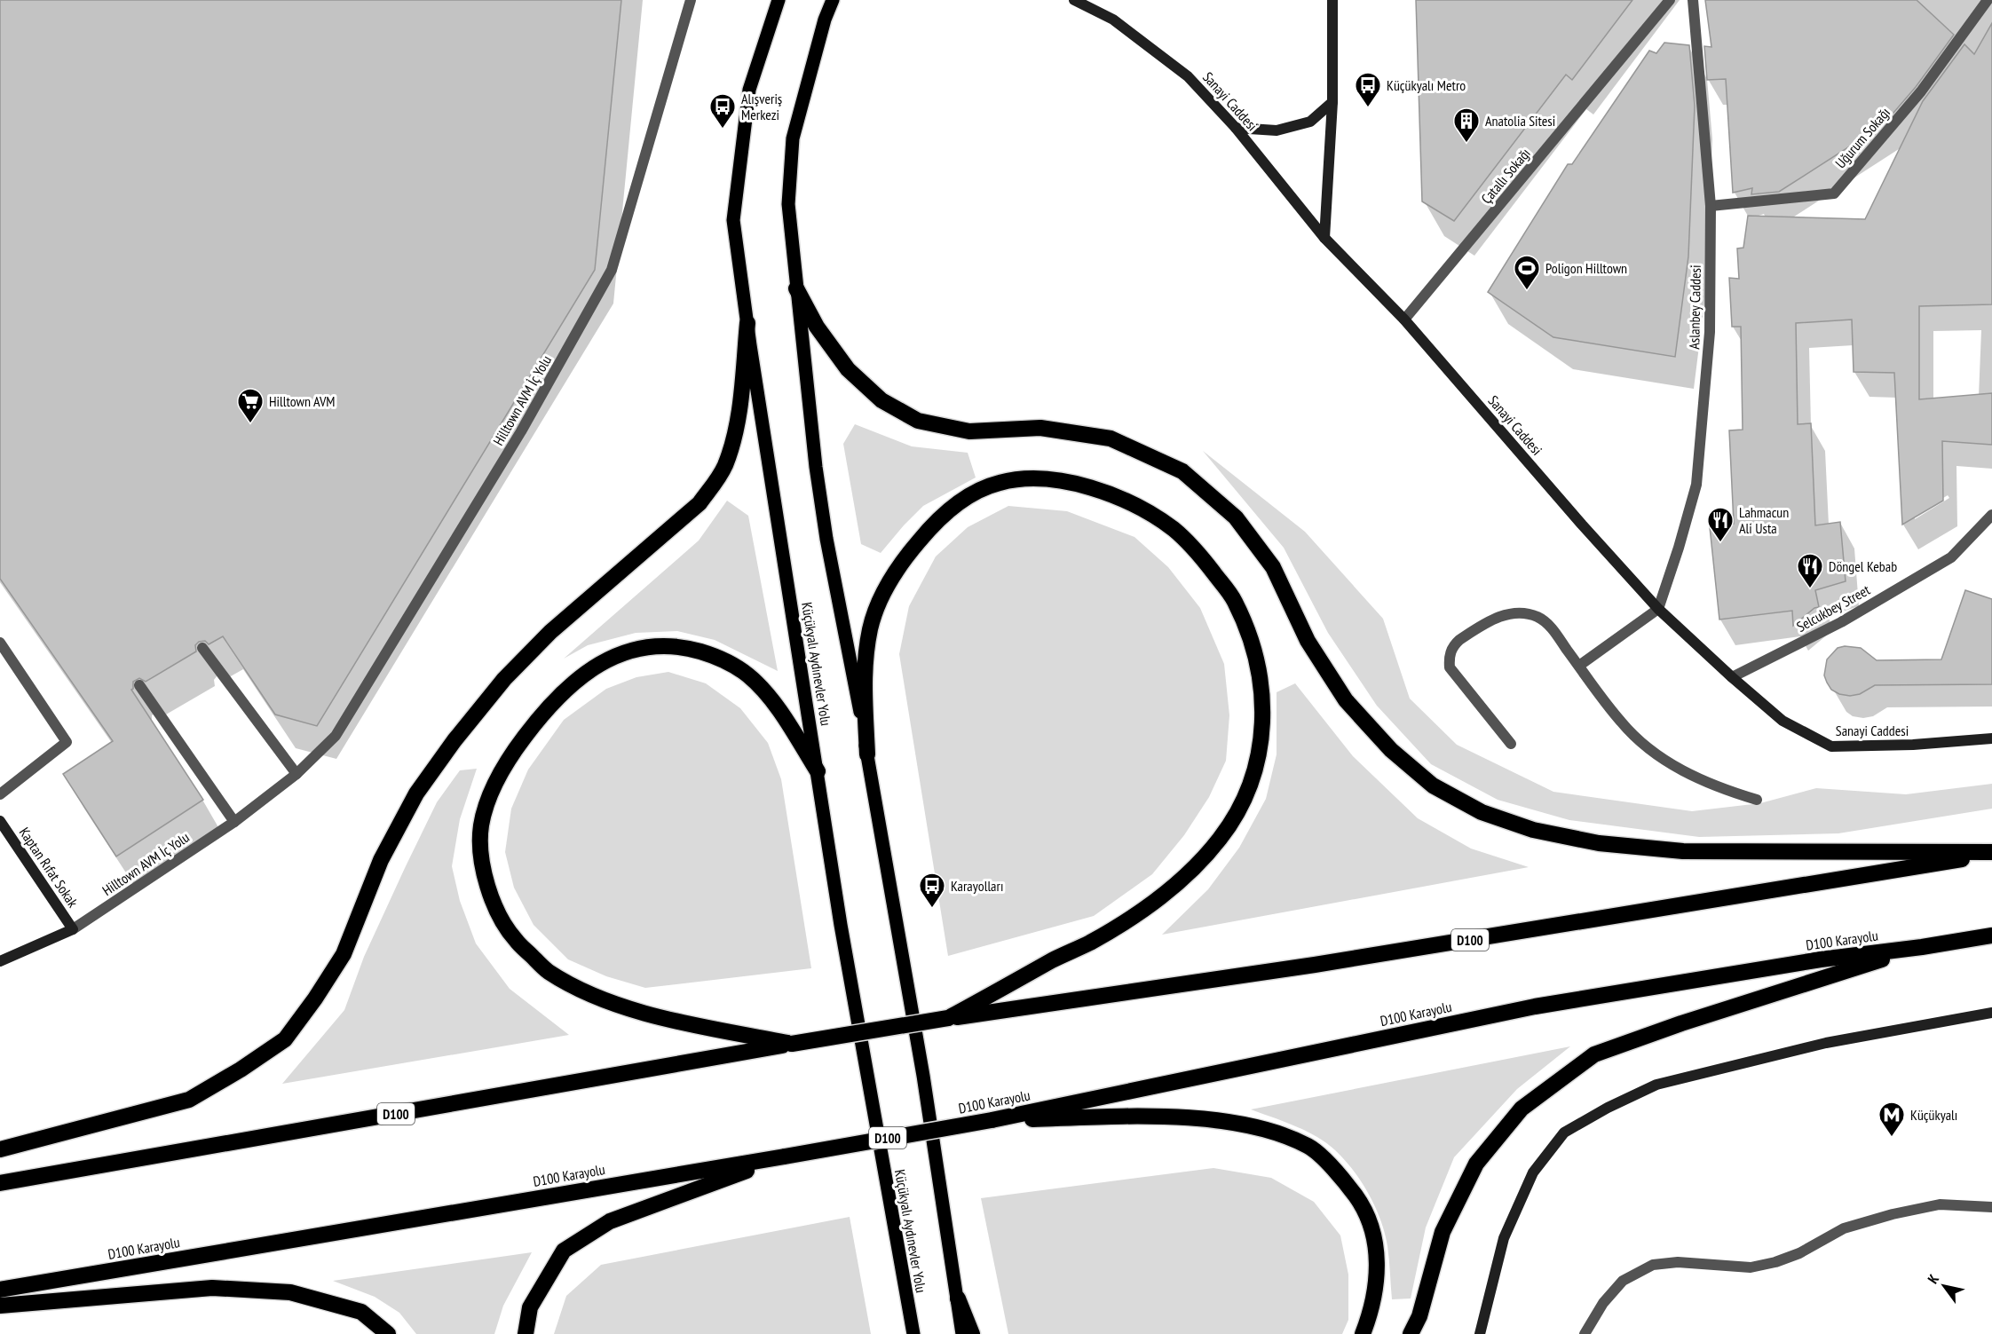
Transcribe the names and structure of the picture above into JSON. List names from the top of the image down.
{
  "streets": {
    "highway": ["D100", "D100 Karayolu"],
    "main road": ["Sanayi Caddesi", "Küçükyalı Aydınevler Yolu", "Kaptan Rıfat Sokak"],
    "street": [
      "Uğurum Sokağı",
      "Çatallı Sokağı",
      "Aslanbey Caddesi",
      "Hilltown AVM İç Yolu",
      "Selcukbey Street"
    ]
  },
  "crossings": [
    ["Sanayi Caddesi", "Çatallı Sokağı"],
    ["Sanayi Caddesi", "Aslanbey Caddesi"],
    ["Sanayi Caddesi", "Selcukbey Street"],
    ["Uğurum Sokağı", "Aslanbey Caddesi"],
    ["Hilltown AVM İç Yolu", "Kaptan Rıfat Sokak"]
  ],
  "places": {
    "bus stop": ["Küçükyalı Metro", "Alışveriş Merkezi", "Karayolları"],
    "building": ["Anatolia Sitesi"],
    "sports": ["Poligon Hilltown"],
    "supermarket": ["Hilltown AVM"],
    "restaurant": ["Lahmacun Ali Usta", "Döngel Kebab"],
    "metro station": ["Küçükyalı"]
  },
  "north": "top left"
}
